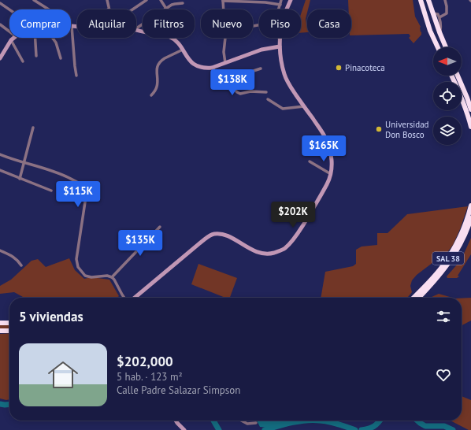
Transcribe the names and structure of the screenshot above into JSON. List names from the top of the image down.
{
  "streets": {
    "highway": ["SAL 38"]
  },
  "places": ["Pinacoteca", "Universidad Don Bosco"],
  "north": "left",
  "page": {
    "chip": [
      "Comprar",
      "Alquilar",
      "Filtros",
      "Nuevo",
      "Piso",
      "Casa"
    ],
    "price": [
      "$138K",
      "$165K",
      "$115K",
      "$202K",
      "$135K"
    ],
    "heading": "5 viviendas",
    "list": [
      {
        "name": "$202,000",
        "note": "5 hab. · 123 m² · Calle Padre Salazar Simpson"
      }
    ]
  }
}
